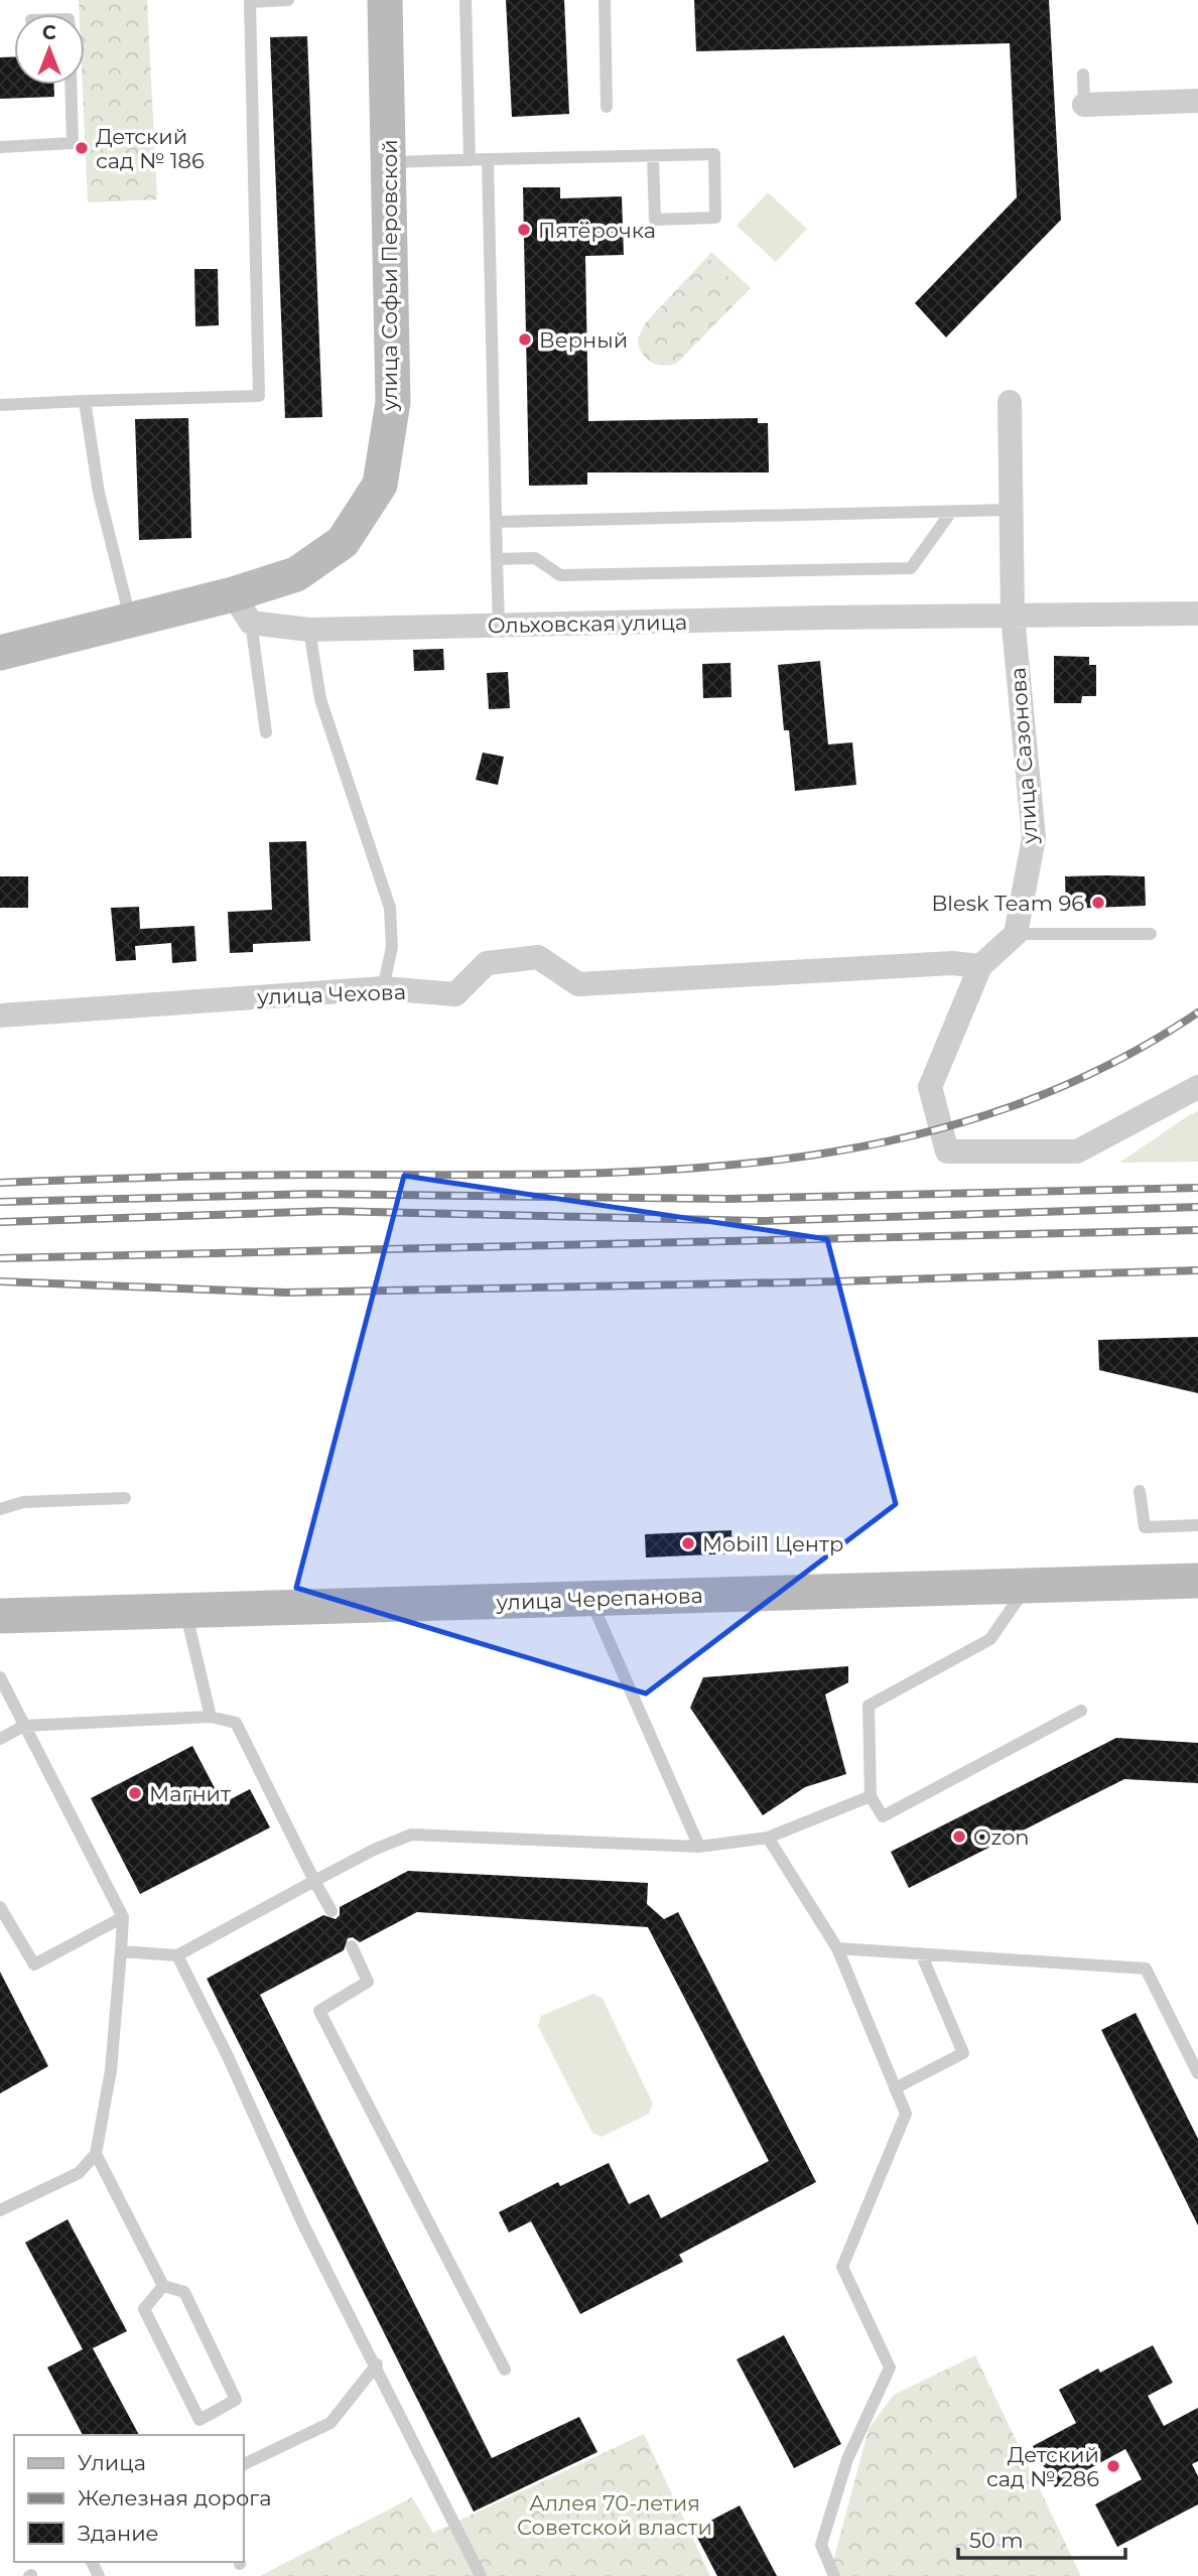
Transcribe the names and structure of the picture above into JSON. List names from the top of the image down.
{
  "streets": {
    "main road": ["улица Софьи Перовской", "Ольховская улица", "улица Черепанова"],
    "street": ["улица Сазонова", "улица Чехова"]
  },
  "crossings": [
    ["улица Софьи Перовской", "Ольховская улица"],
    ["Ольховская улица", "улица Сазонова"]
  ],
  "parks": ["Аллея 70-летия Советской власти"],
  "places": [
    "Детский сад № 186",
    "Пятёрочка",
    "Верный",
    "Blesk Team 96",
    "Mobil1 Центр",
    "Магнит",
    "Ozon",
    "Детский сад № 286"
  ],
  "legend": ["Улица", "Железная дорога", "Здание"],
  "scale_bar": "50 m",
  "north": "top"
}
